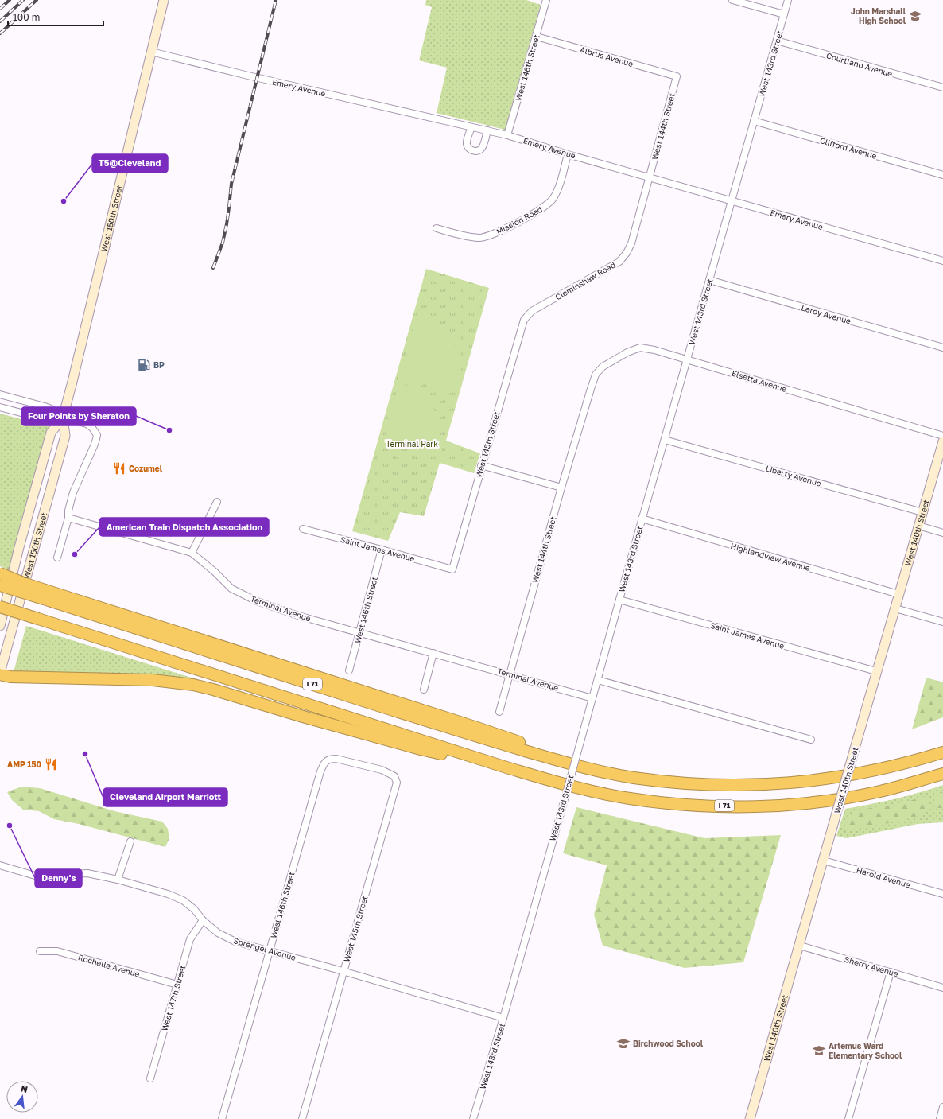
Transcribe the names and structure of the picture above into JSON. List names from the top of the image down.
{
  "streets": {
    "highway": ["I 71"],
    "main road": ["West 150th Street", "West 140th Street"],
    "street": [
      "Albrus Avenue",
      "West 143rd Street",
      "Courtland Avenue",
      "West 146th Street",
      "Emery Avenue",
      "West 144th Street",
      "Clifford Avenue",
      "Mission Road",
      "Cleminshaw Road",
      "Leroy Avenue",
      "Elsetta Avenue",
      "West 145th Street",
      "Liberty Avenue",
      "Saint James Avenue",
      "Highlandview Avenue",
      "Terminal Avenue",
      "Harold Avenue",
      "Sprengel Avenue",
      "Rochelle Avenue",
      "Sherry Avenue",
      "West 147th Street"
    ]
  },
  "crossings": [
    ["Albrus Avenue", "West 146th Street"],
    ["Albrus Avenue", "West 144th Street"],
    ["West 143rd Street", "Courtland Avenue"],
    ["West 143rd Street", "Emery Avenue"],
    ["West 143rd Street", "Clifford Avenue"],
    ["West 143rd Street", "Leroy Avenue"],
    ["West 143rd Street", "Elsetta Avenue"],
    ["West 143rd Street", "Liberty Avenue"],
    ["West 143rd Street", "Saint James Avenue"],
    ["West 143rd Street", "Highlandview Avenue"],
    ["West 143rd Street", "Terminal Avenue"],
    ["West 143rd Street", "Sprengel Avenue"],
    ["West 146th Street", "Emery Avenue"],
    ["West 146th Street", "West 145th Street"],
    ["West 146th Street", "Saint James Avenue"],
    ["West 146th Street", "Terminal Avenue"],
    ["West 146th Street", "Sprengel Avenue"],
    ["Emery Avenue", "West 144th Street"],
    ["Emery Avenue", "West 150th Street"],
    ["Emery Avenue", "Mission Road"],
    ["Emery Avenue", "Cleminshaw Road"],
    ["West 144th Street", "Cleminshaw Road"],
    ["West 144th Street", "Elsetta Avenue"],
    ["West 144th Street", "Terminal Avenue"],
    ["Cleminshaw Road", "West 145th Street"],
    ["Elsetta Avenue", "West 140th Street"],
    ["West 145th Street", "Saint James Avenue"],
    ["West 145th Street", "Sprengel Avenue"],
    ["Liberty Avenue", "West 140th Street"],
    ["West 140th Street", "Saint James Avenue"],
    ["West 140th Street", "Highlandview Avenue"],
    ["West 140th Street", "Harold Avenue"],
    ["West 140th Street", "Sherry Avenue"],
    ["Sprengel Avenue", "West 147th Street"],
    ["Rochelle Avenue", "West 147th Street"]
  ],
  "parks": ["Terminal Park"],
  "places": {
    "school or university": ["John Marshall High School", "Birchwood School", "Artemus Ward Elementary School"],
    "other": [
      "T5@Cleveland",
      "Four Points by Sheraton",
      "American Train Dispatch Association",
      "Cleveland Airport Marriott",
      "Denny's"
    ],
    "fuel station": ["BP"],
    "restaurant": ["Cozumel", "AMP 150"]
  },
  "scale_bar": "100 m",
  "north": "top"
}
